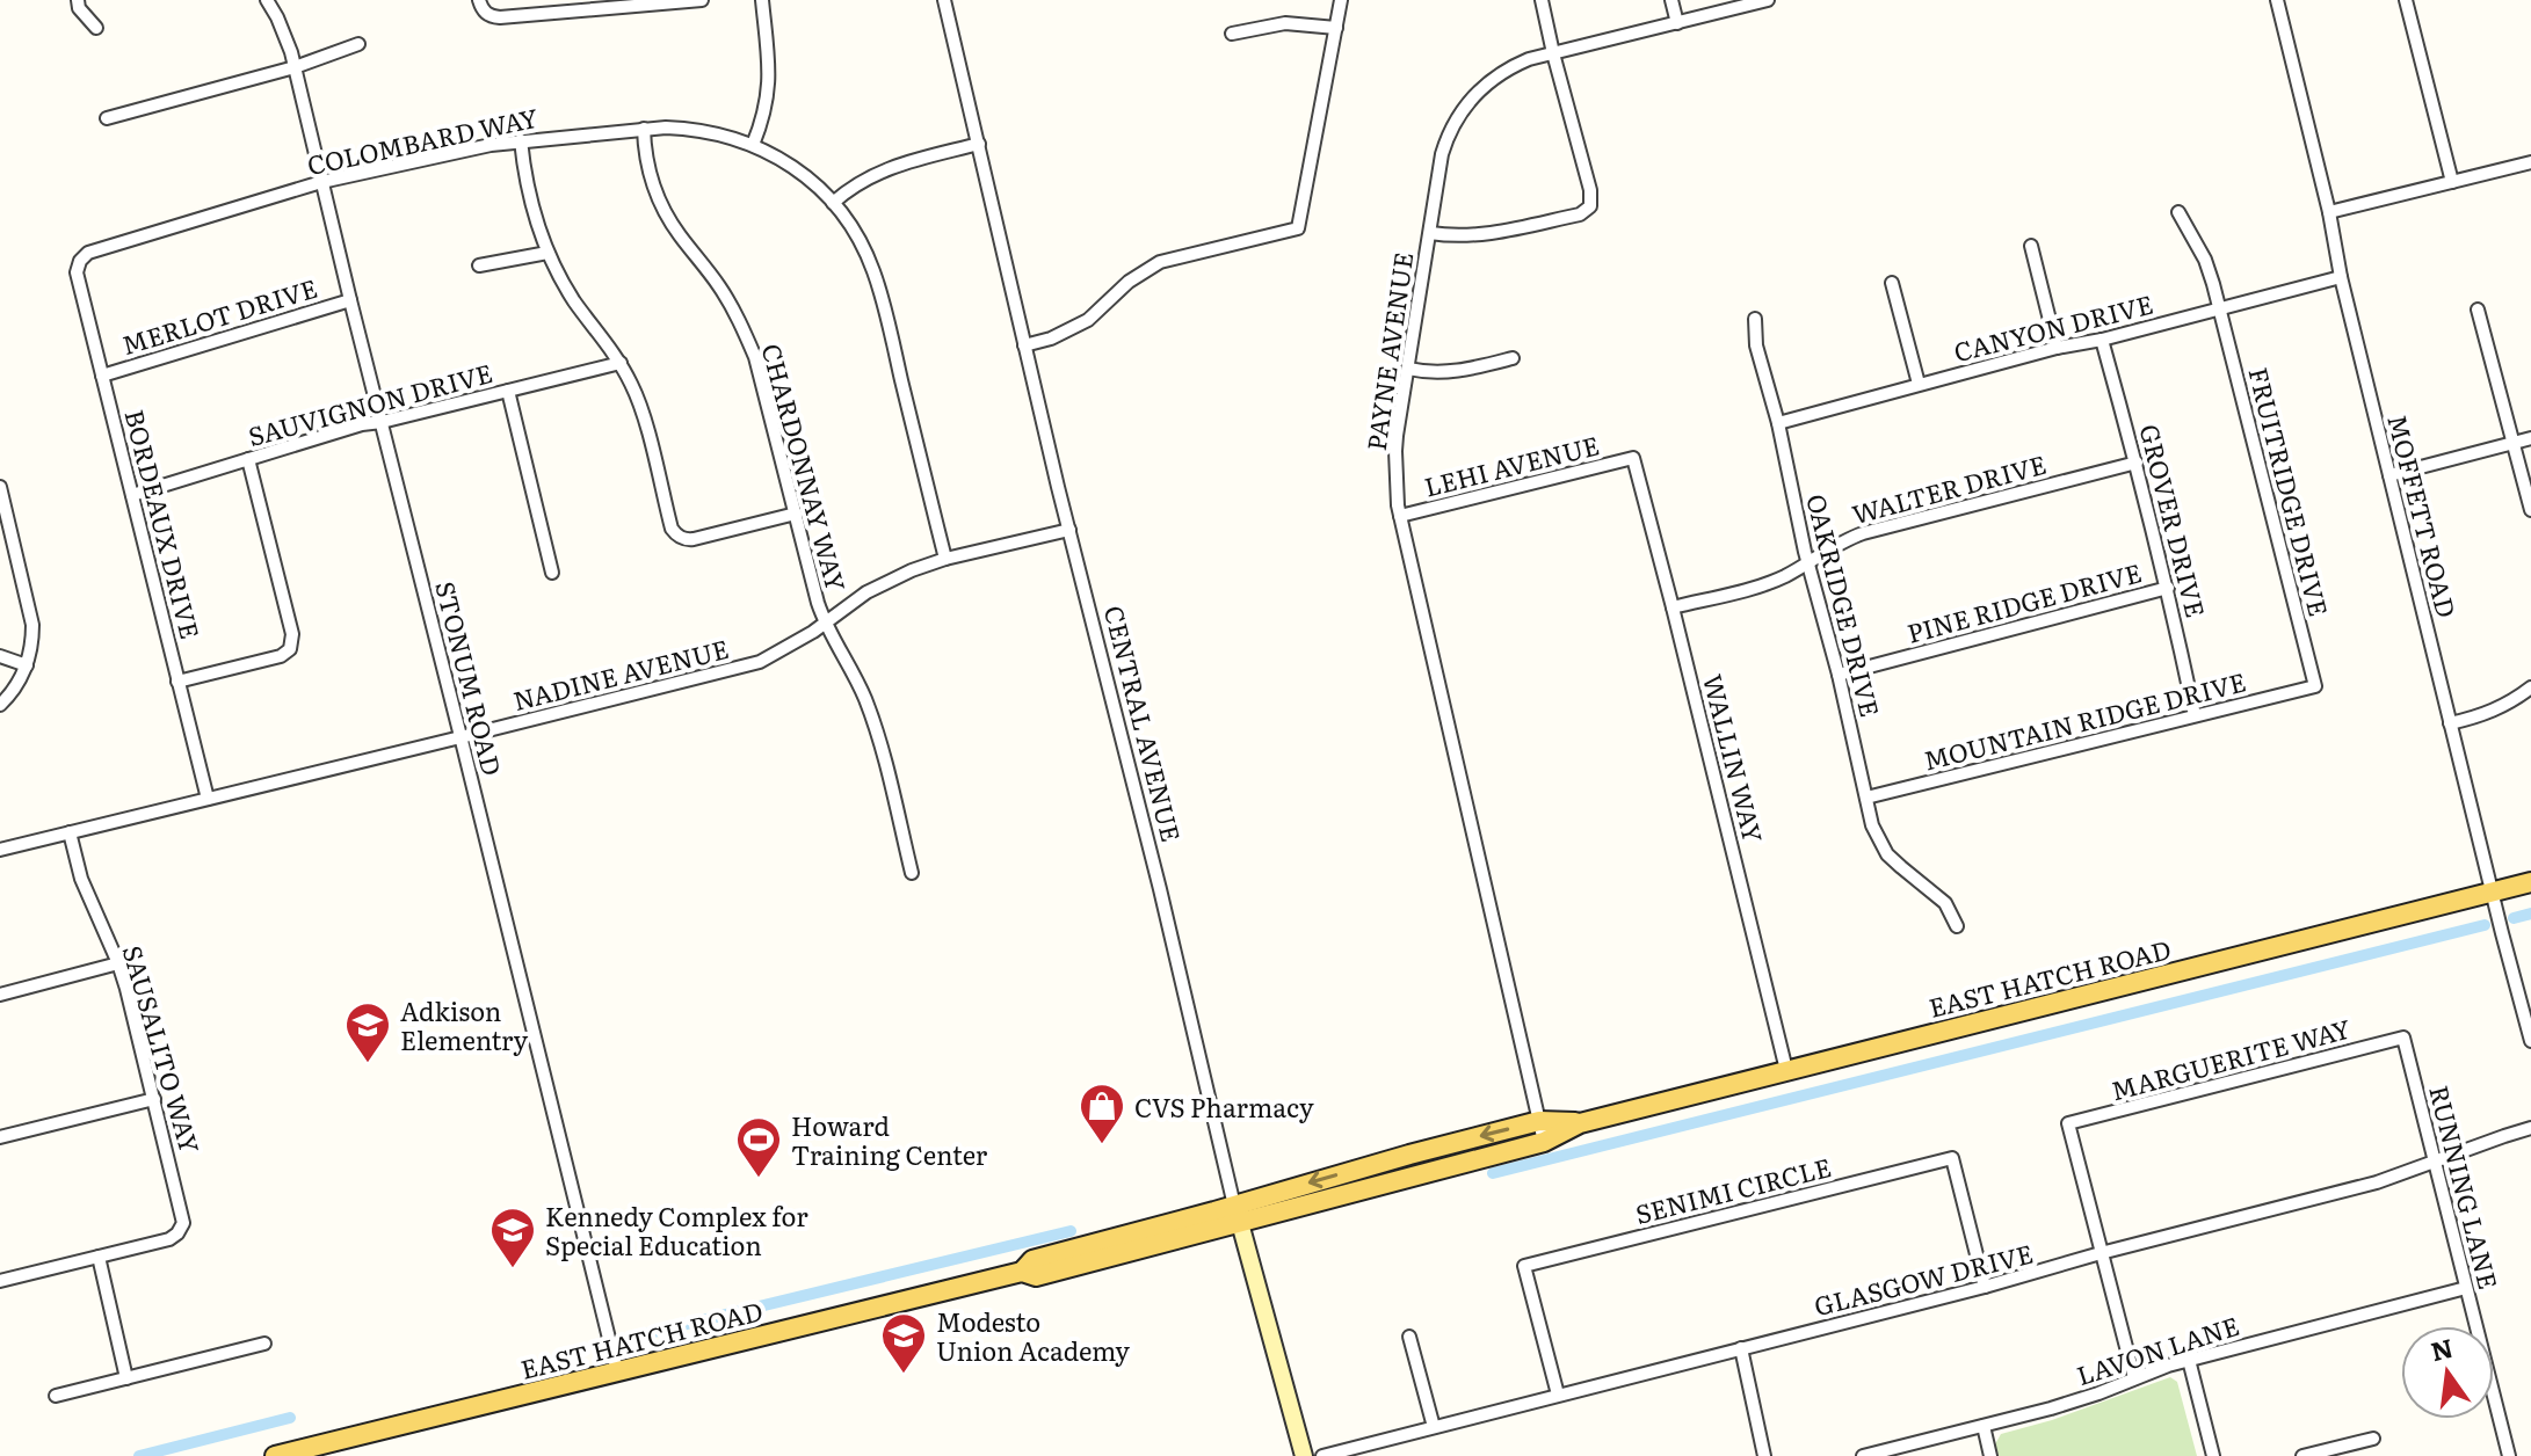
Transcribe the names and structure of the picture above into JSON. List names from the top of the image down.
{
  "streets": {
    "main road": ["EAST HATCH ROAD"],
    "street": [
      "COLOMBARD WAY",
      "MERLOT DRIVE",
      "CANYON DRIVE",
      "PAYNE AVENUE",
      "SAUVIGNON DRIVE",
      "LEHI AVENUE",
      "CHARDONNAY WAY",
      "WALTER DRIVE",
      "FRUITRIDGE DRIVE",
      "MOFFETT ROAD",
      "GROVER DRIVE",
      "BORDEAUX DRIVE",
      "PINE RIDGE DRIVE",
      "OAKRIDGE DRIVE",
      "NADINE AVENUE",
      "STONUM ROAD",
      "MOUNTAIN RIDGE DRIVE",
      "CENTRAL AVENUE",
      "WALLIN WAY",
      "SAUSALITO WAY",
      "MARGUERITE WAY",
      "RUNNING LANE",
      "SENIMI CIRCLE",
      "GLASGOW DRIVE",
      "LAVON LANE"
    ]
  },
  "crossings": [
    ["COLOMBARD WAY", "CHARDONNAY WAY"],
    ["COLOMBARD WAY", "BORDEAUX DRIVE"],
    ["COLOMBARD WAY", "NADINE AVENUE"],
    ["COLOMBARD WAY", "STONUM ROAD"],
    ["MERLOT DRIVE", "BORDEAUX DRIVE"],
    ["MERLOT DRIVE", "STONUM ROAD"],
    ["CANYON DRIVE", "FRUITRIDGE DRIVE"],
    ["CANYON DRIVE", "MOFFETT ROAD"],
    ["CANYON DRIVE", "GROVER DRIVE"],
    ["CANYON DRIVE", "OAKRIDGE DRIVE"],
    ["PAYNE AVENUE", "LEHI AVENUE"],
    ["PAYNE AVENUE", "EAST HATCH ROAD"],
    ["SAUVIGNON DRIVE", "BORDEAUX DRIVE"],
    ["SAUVIGNON DRIVE", "STONUM ROAD"],
    ["LEHI AVENUE", "WALLIN WAY"],
    ["CHARDONNAY WAY", "NADINE AVENUE"],
    ["WALTER DRIVE", "GROVER DRIVE"],
    ["WALTER DRIVE", "OAKRIDGE DRIVE"],
    ["WALTER DRIVE", "WALLIN WAY"],
    ["FRUITRIDGE DRIVE", "MOUNTAIN RIDGE DRIVE"],
    ["MOFFETT ROAD", "EAST HATCH ROAD"],
    ["GROVER DRIVE", "PINE RIDGE DRIVE"],
    ["GROVER DRIVE", "MOUNTAIN RIDGE DRIVE"],
    ["BORDEAUX DRIVE", "NADINE AVENUE"],
    ["PINE RIDGE DRIVE", "OAKRIDGE DRIVE"],
    ["OAKRIDGE DRIVE", "MOUNTAIN RIDGE DRIVE"],
    ["NADINE AVENUE", "STONUM ROAD"],
    ["NADINE AVENUE", "CENTRAL AVENUE"],
    ["NADINE AVENUE", "SAUSALITO WAY"],
    ["STONUM ROAD", "EAST HATCH ROAD"],
    ["CENTRAL AVENUE", "EAST HATCH ROAD"],
    ["WALLIN WAY", "EAST HATCH ROAD"],
    ["MARGUERITE WAY", "RUNNING LANE"],
    ["MARGUERITE WAY", "GLASGOW DRIVE"],
    ["RUNNING LANE", "GLASGOW DRIVE"],
    ["RUNNING LANE", "LAVON LANE"],
    ["SENIMI CIRCLE", "GLASGOW DRIVE"]
  ],
  "places": {
    "school or university": ["Adkison Elementry", "Kennedy Complex for Special Education", "Modesto Union Academy"],
    "shop": ["CVS Pharmacy"],
    "sports": ["Howard Training Center"]
  },
  "north": "top"
}
